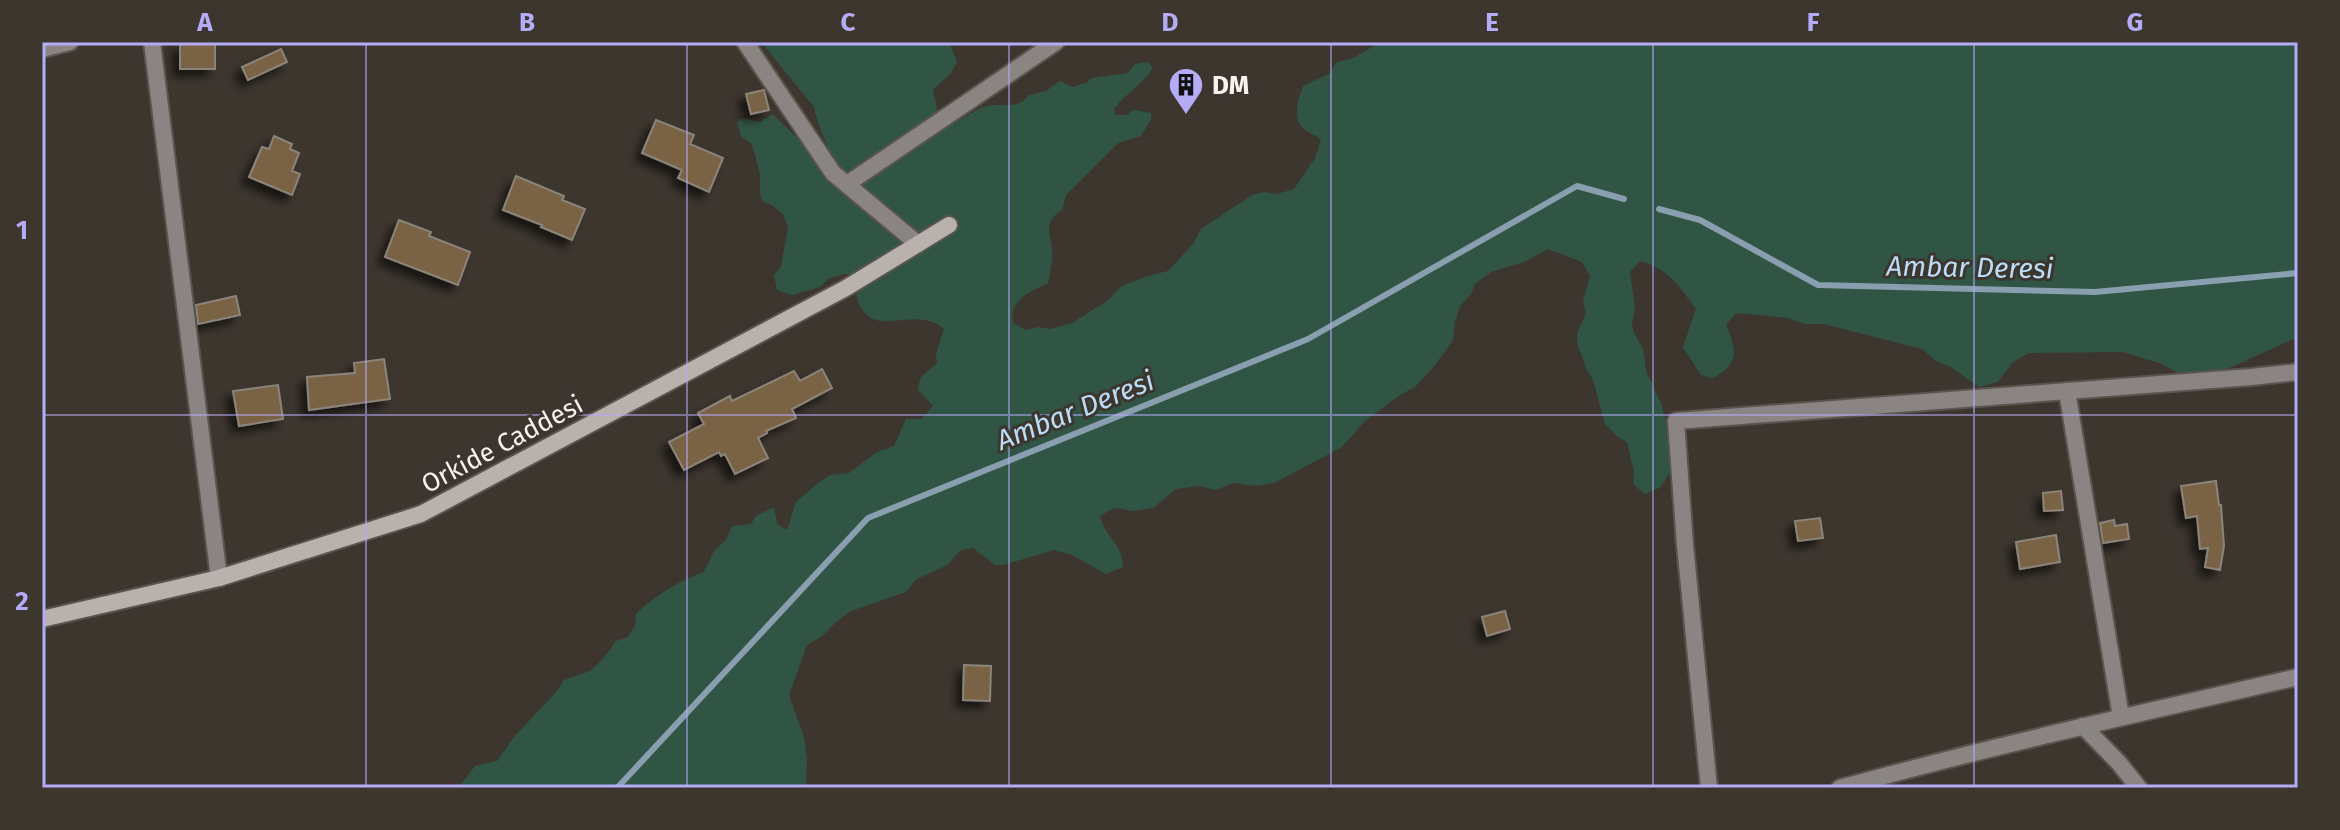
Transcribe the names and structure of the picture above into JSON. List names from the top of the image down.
{
  "streets": {
    "street": ["Orkide Caddesi"]
  },
  "water": ["Ambar Deresi"],
  "places": {
    "building": ["DM"]
  },
  "grid": {
    "columns": [
      "A",
      "B",
      "C",
      "D",
      "E",
      "F",
      "G"
    ],
    "rows": ["1", "2"]
  }
}
